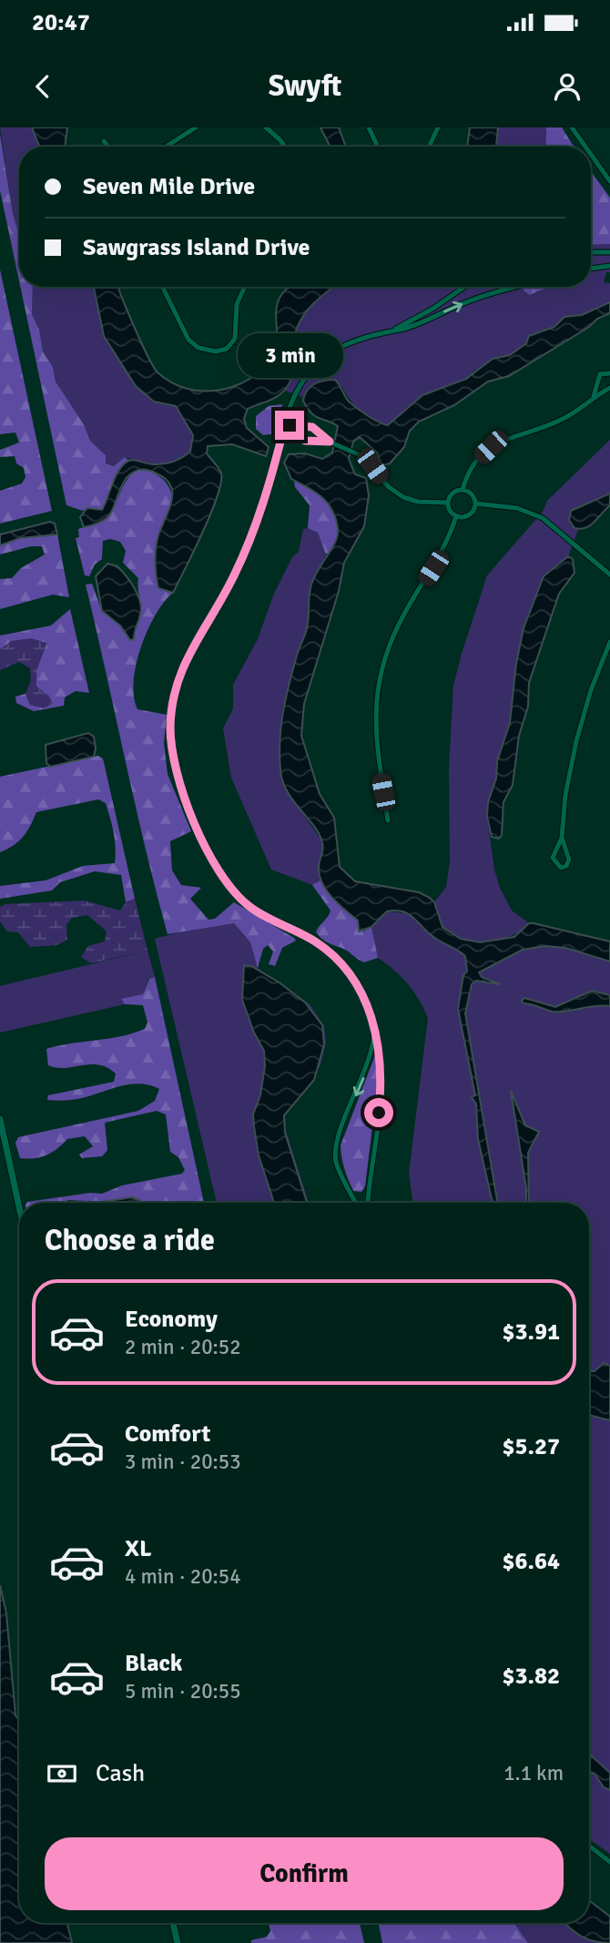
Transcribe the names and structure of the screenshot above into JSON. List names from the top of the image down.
{
  "page": {
    "status": "20:47",
    "header": "Swyft",
    "banner": ["Seven Mile Drive", "Sawgrass Island Drive"],
    "bubble": "3 min",
    "heading": "Choose a ride",
    "list": [
      {
        "name": "Economy",
        "note": "2 min · 20:52",
        "value": "$3.91"
      },
      {
        "name": "Comfort",
        "note": "3 min · 20:53",
        "value": "$5.27"
      },
      {
        "name": "XL",
        "note": "4 min · 20:54",
        "value": "$6.64"
      },
      {
        "name": "Black",
        "note": "5 min · 20:55",
        "value": "$3.82"
      }
    ],
    "pay": ["Cash", "1.1 km"],
    "buttons": "Confirm"
  }
}
